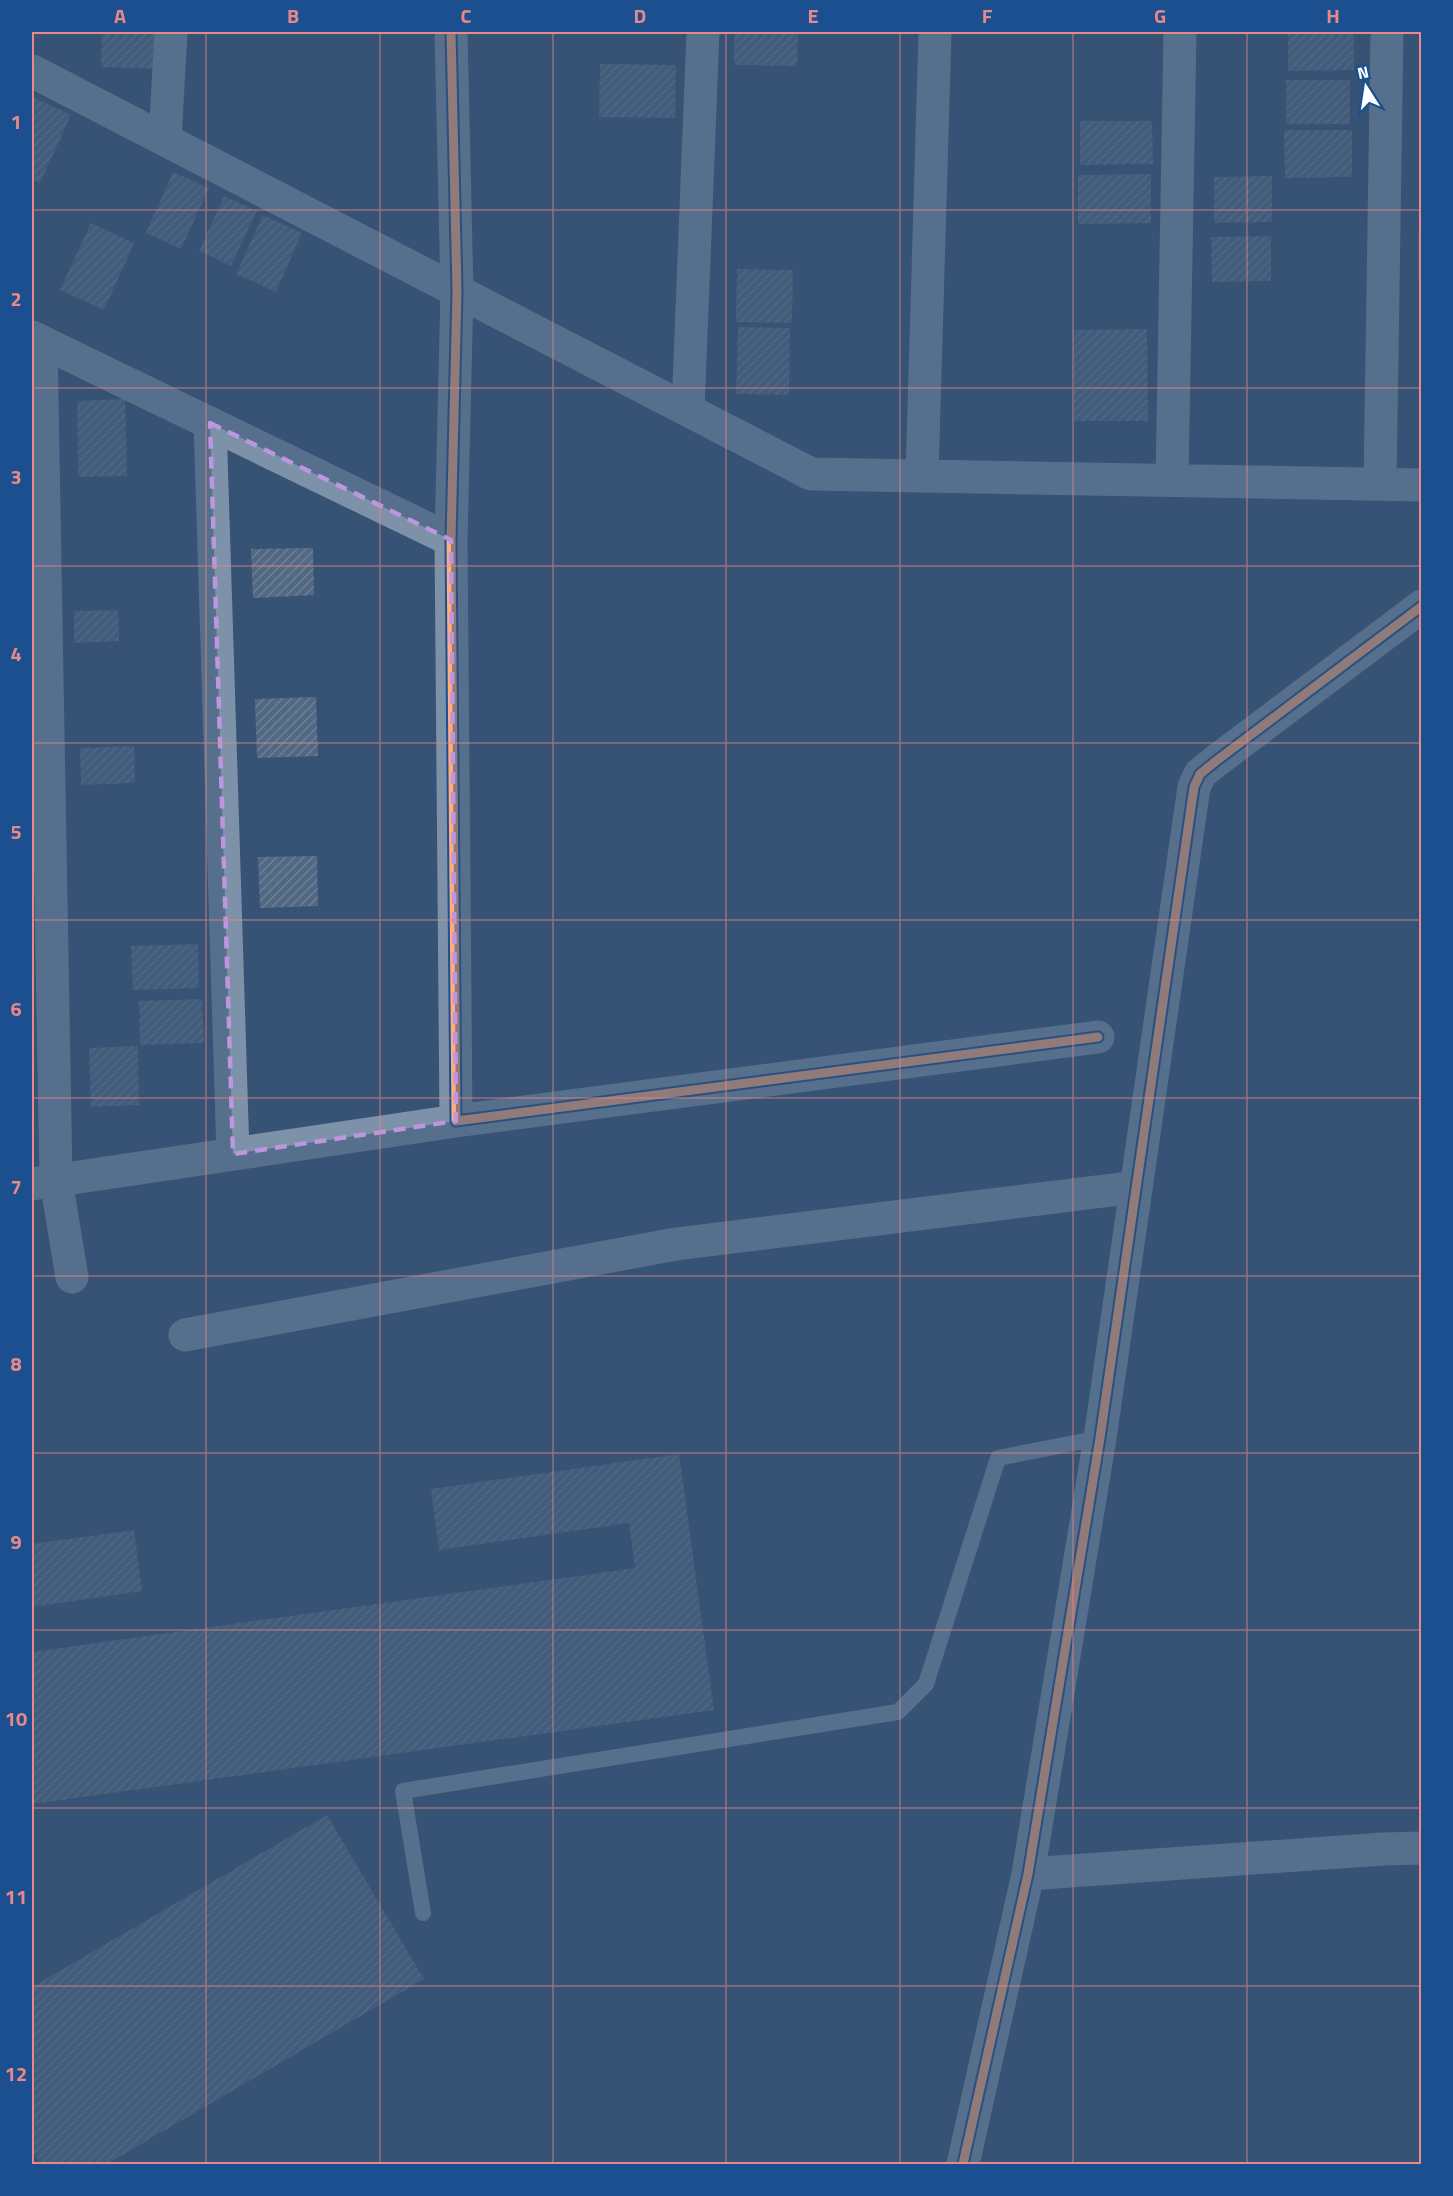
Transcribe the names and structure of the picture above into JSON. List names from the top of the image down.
{
  "north": "top",
  "grid": {
    "columns": [
      "A",
      "B",
      "C",
      "D",
      "E",
      "F",
      "G",
      "H"
    ],
    "rows": [
      "1",
      "2",
      "3",
      "4",
      "5",
      "6",
      "7",
      "8",
      "9",
      "10",
      "11",
      "12"
    ]
  }
}
